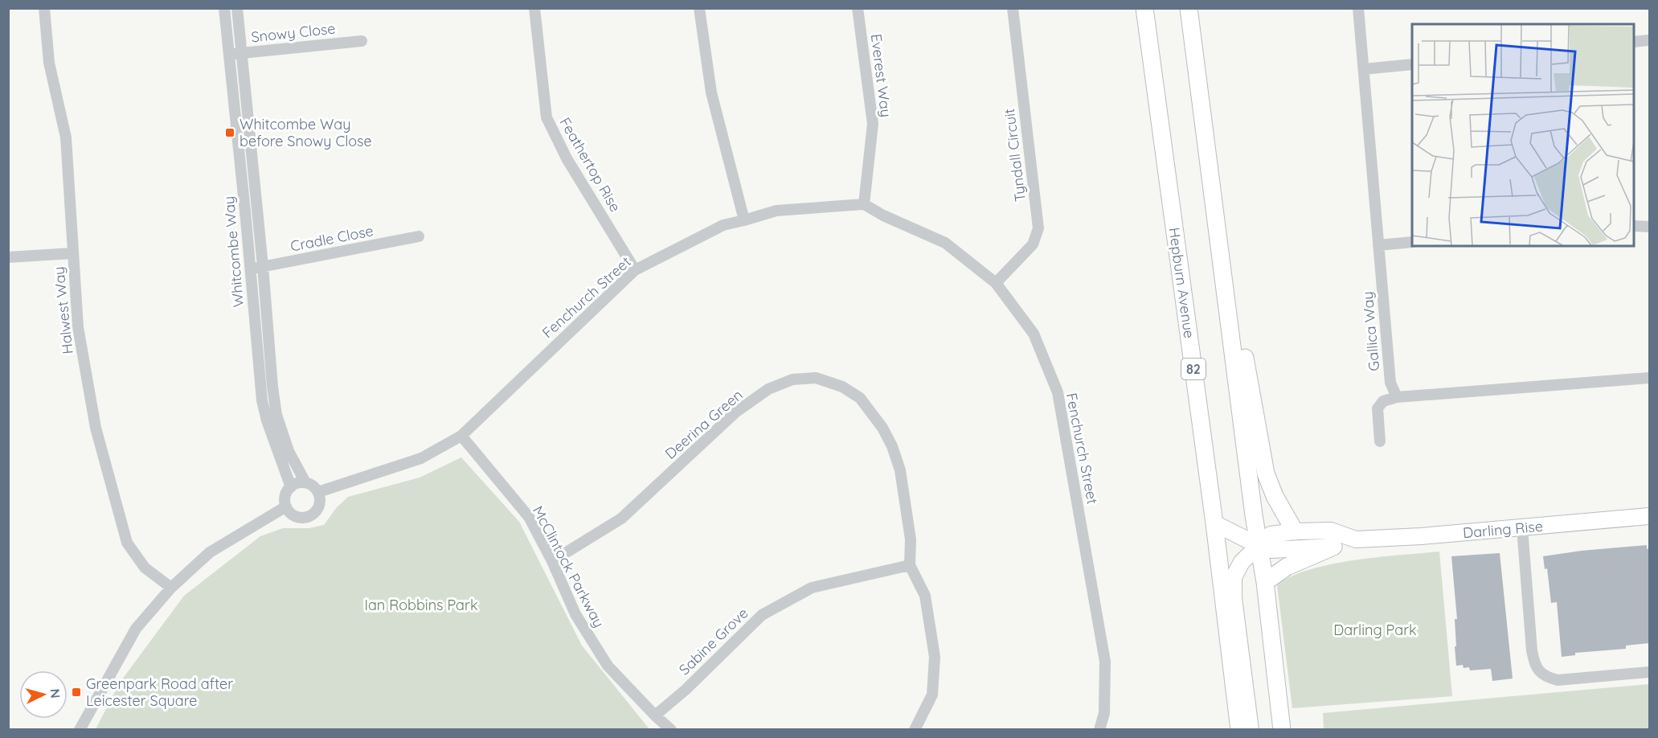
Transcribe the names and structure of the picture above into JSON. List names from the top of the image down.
{
  "streets": {
    "main road": ["Hepburn Avenue", "82"],
    "street": [
      "Snowy Close",
      "Everest Way",
      "Tyndall Circuit",
      "Feathertop Rise",
      "Cradle Close",
      "Whitcombe Way",
      "Fenchurch Street",
      "Halwest Way",
      "Gallica Way",
      "Deerina Green",
      "Darling Rise",
      "McClintock Parkway",
      "Sabine Grove"
    ]
  },
  "crossings": [
    ["Snowy Close", "Whitcombe Way"],
    ["Everest Way", "Fenchurch Street"],
    ["Tyndall Circuit", "Fenchurch Street"],
    ["Feathertop Rise", "Fenchurch Street"],
    ["Cradle Close", "Whitcombe Way"],
    ["Whitcombe Way", "Fenchurch Street"],
    ["Hepburn Avenue", "Darling Rise"],
    ["Fenchurch Street", "McClintock Parkway"],
    ["Deerina Green", "McClintock Parkway"],
    ["Deerina Green", "Sabine Grove"],
    ["McClintock Parkway", "Sabine Grove"]
  ],
  "parks": ["Ian Robbins Park", "Darling Park"],
  "places": {
    "transit": ["Whitcombe Way before Snowy Close", "Greenpark Road after Leicester Square"]
  },
  "north": "right"
}
